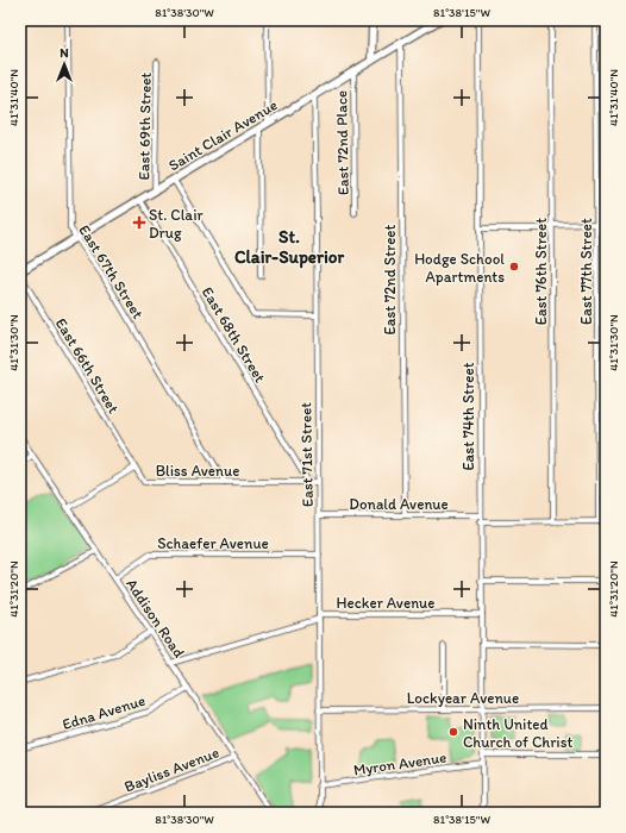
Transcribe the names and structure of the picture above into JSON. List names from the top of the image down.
{
  "streets": {
    "main road": ["Saint Clair Avenue"],
    "street": [
      "East 69th Street",
      "East 72nd Place",
      "East 67th Street",
      "East 76th Street",
      "East 77th Street",
      "East 72nd Street",
      "East 68th Street",
      "East 66th Street",
      "East 74th Street",
      "East 71st Street",
      "Bliss Avenue",
      "Donald Avenue",
      "Schaefer Avenue",
      "Hecker Avenue",
      "Addison Road",
      "Lockyear Avenue",
      "Edna Avenue",
      "Myron Avenue",
      "Bayliss Avenue"
    ]
  },
  "crossings": [
    ["East 69th Street", "Saint Clair Avenue"],
    ["East 69th Street", "East 71st Street"],
    ["Saint Clair Avenue", "East 72nd Place"],
    ["Saint Clair Avenue", "East 67th Street"],
    ["Saint Clair Avenue", "East 72nd Street"],
    ["Saint Clair Avenue", "East 68th Street"],
    ["Saint Clair Avenue", "East 66th Street"],
    ["Saint Clair Avenue", "East 71st Street"],
    ["East 67th Street", "Bliss Avenue"],
    ["East 72nd Street", "Donald Avenue"],
    ["East 68th Street", "Bliss Avenue"],
    ["East 66th Street", "Bliss Avenue"],
    ["East 74th Street", "Donald Avenue"],
    ["East 74th Street", "Hecker Avenue"],
    ["East 74th Street", "Lockyear Avenue"],
    ["East 74th Street", "Myron Avenue"],
    ["East 71st Street", "Bliss Avenue"],
    ["East 71st Street", "Donald Avenue"],
    ["East 71st Street", "Schaefer Avenue"],
    ["East 71st Street", "Hecker Avenue"],
    ["East 71st Street", "Lockyear Avenue"],
    ["East 71st Street", "Myron Avenue"],
    ["Bliss Avenue", "Addison Road"],
    ["Schaefer Avenue", "Addison Road"],
    ["Hecker Avenue", "Addison Road"],
    ["Addison Road", "Edna Avenue"],
    ["Addison Road", "Bayliss Avenue"]
  ],
  "districts": ["St. Clair-Superior"],
  "places": {
    "health": ["St. Clair Drug"],
    "other": ["Hodge School Apartments", "Ninth United Church of Christ"]
  },
  "north": "top",
  "coordinates": [
    "81°38'30\"W",
    "81°38'15\"W",
    "41°31'40\"N",
    "41°31'30\"N",
    "41°31'20\"N"
  ]
}
